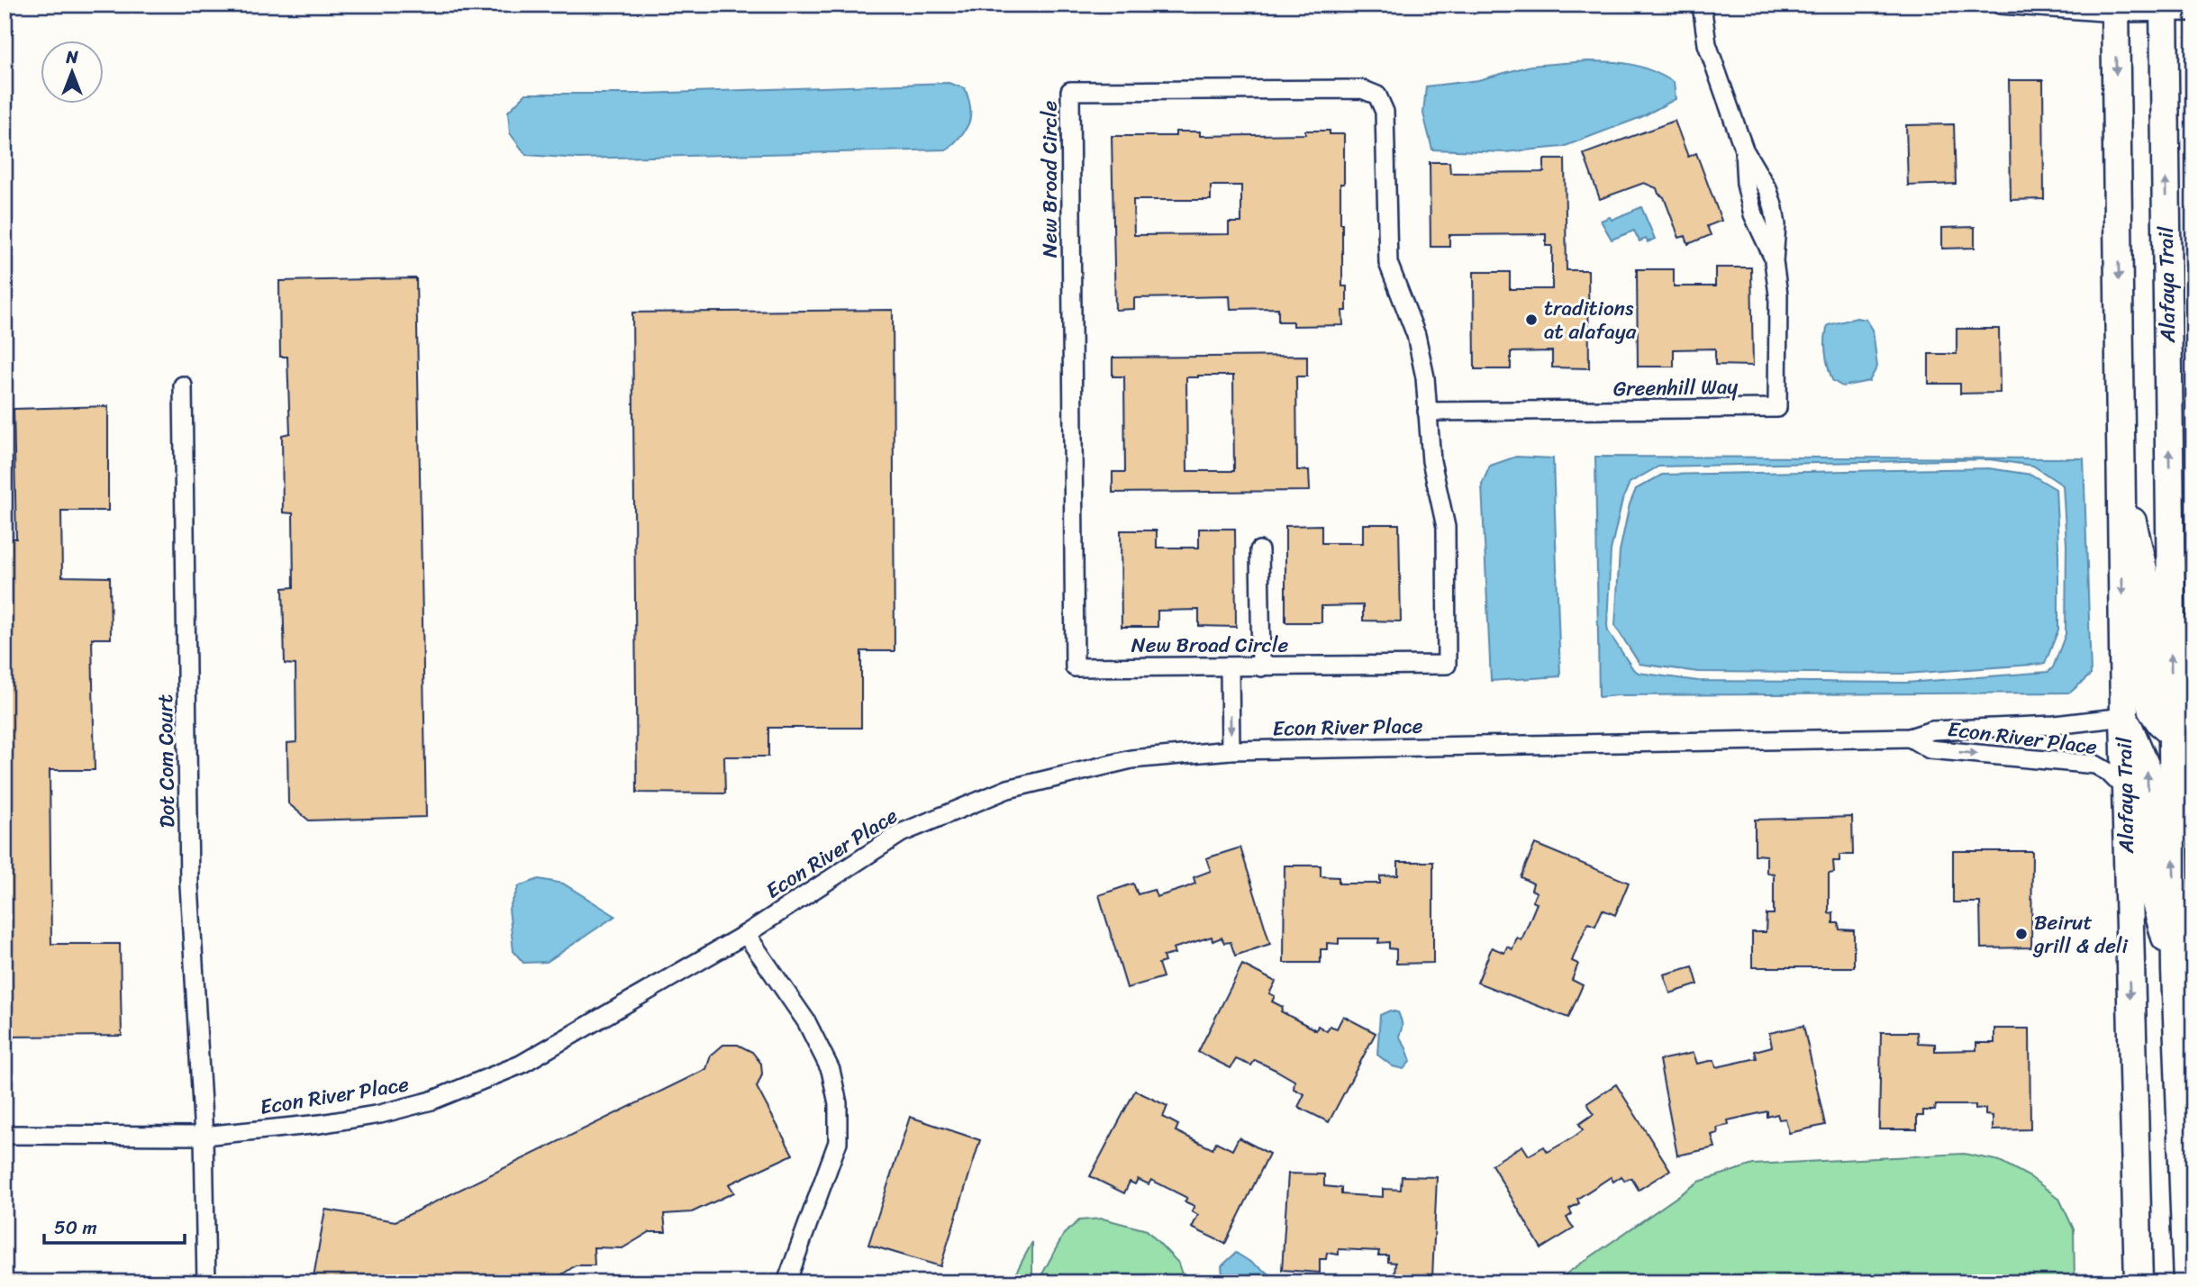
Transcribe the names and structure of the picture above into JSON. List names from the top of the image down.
{
  "streets": {
    "main road": ["Alafaya Trail"],
    "street": [
      "New Broad Circle",
      "Greenhill Way",
      "Econ River Place",
      "Dot Com Court"
    ]
  },
  "crossings": [
    ["New Broad Circle", "Greenhill Way"],
    ["Alafaya Trail", "Econ River Place"],
    ["Econ River Place", "Dot Com Court"]
  ],
  "places": ["traditions at alafaya", "Beirut grill & deli"],
  "scale_bar": "50 m",
  "north": "top"
}
